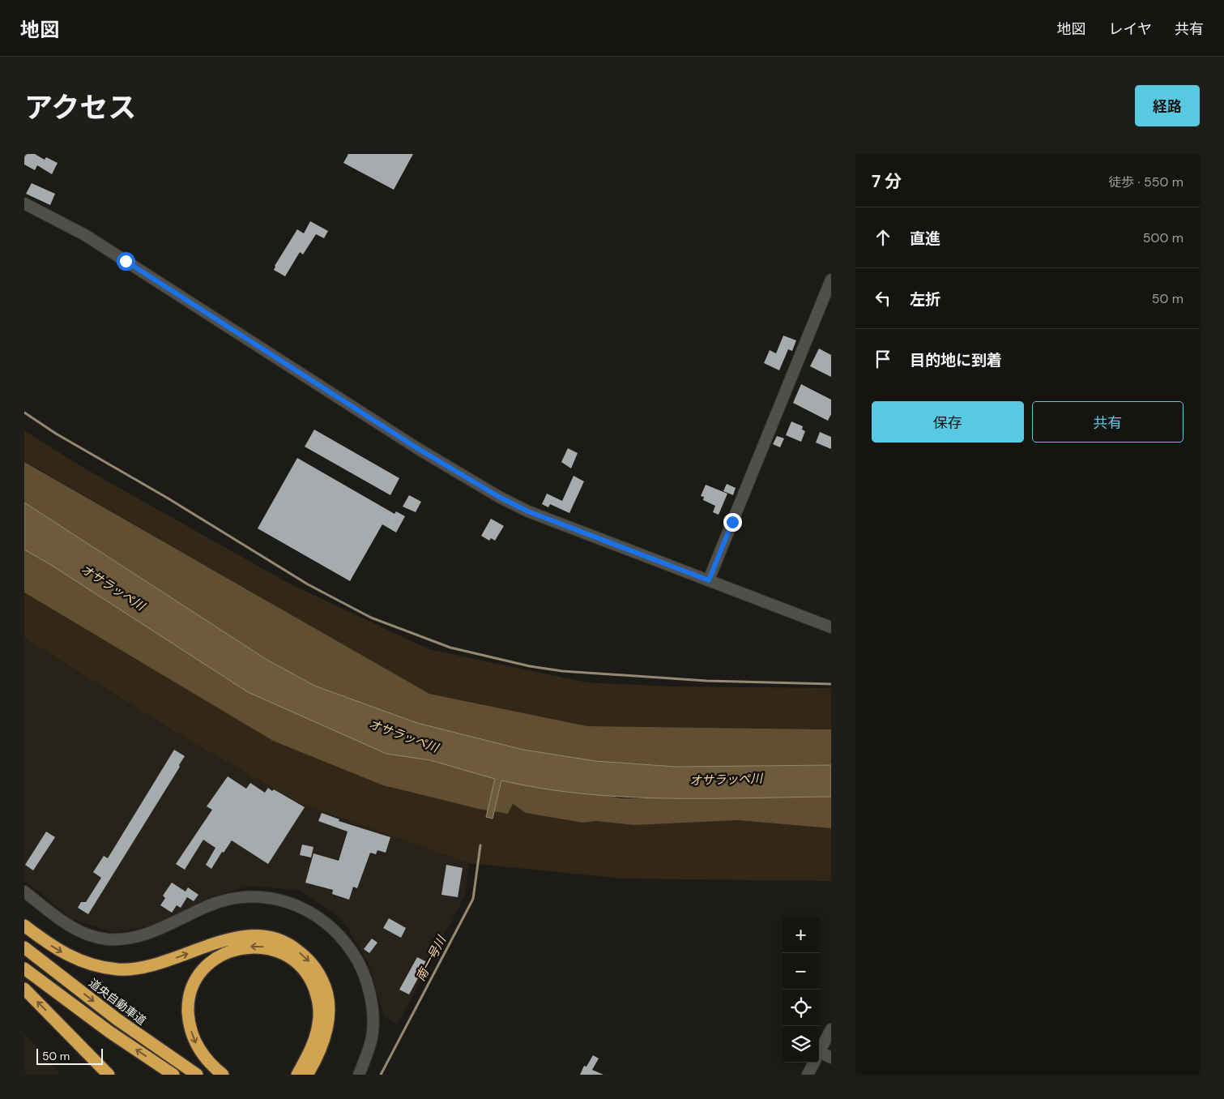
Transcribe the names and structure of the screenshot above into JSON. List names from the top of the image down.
{
  "streets": {
    "highway": ["道央自動車道"]
  },
  "water": ["オサラッペ川", "南一号川"],
  "scale_bar": "50 m",
  "page": {
    "header": "地図",
    "nav": ["地図", "レイヤ", "共有"],
    "title": "アクセス",
    "buttons": [
      "経路",
      ["保存", "共有"]
    ],
    "heading": ["7 分", "徒歩 · 550 m"],
    "list": [
      ["直進", "500 m"],
      ["左折", "50 m"],
      "目的地に到着"
    ],
    "map_buttons": ["+", "−"],
    "scale": "50 m"
  }
}
